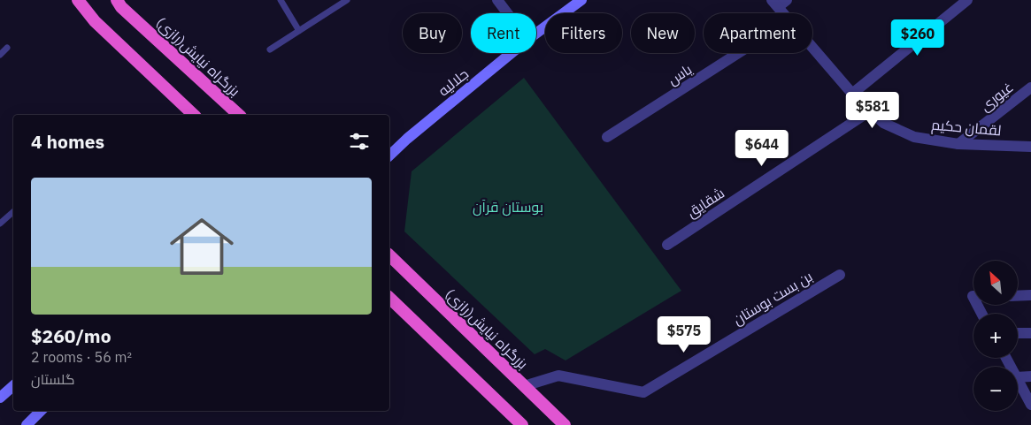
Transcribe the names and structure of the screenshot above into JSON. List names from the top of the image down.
{
  "streets": {
    "highway": ["بزرگراه نیایش(رازی)"],
    "main road": ["جلالیه"],
    "street": [
      "یاس",
      "غیوری",
      "لقمان حکیم",
      "شقایق",
      "بن بست بوستان"
    ]
  },
  "crossings": [
    ["بزرگراه نیایش(رازی)", "بن بست بوستان"],
    ["غیوری", "لقمان حکیم"],
    ["لقمان حکیم", "شقایق"]
  ],
  "parks": ["بوستان قرآن"],
  "north": "top left",
  "page": {
    "chip": [
      "Buy",
      "Rent",
      "Filters",
      "New",
      "Apartment"
    ],
    "price": [
      "$260",
      "$581",
      "$644",
      "$575"
    ],
    "heading": "4 homes",
    "list": [
      {
        "name": "$260/mo",
        "note": "2 rooms · 56 m² · گلستان"
      }
    ],
    "map_buttons": ["+", "−"]
  }
}
